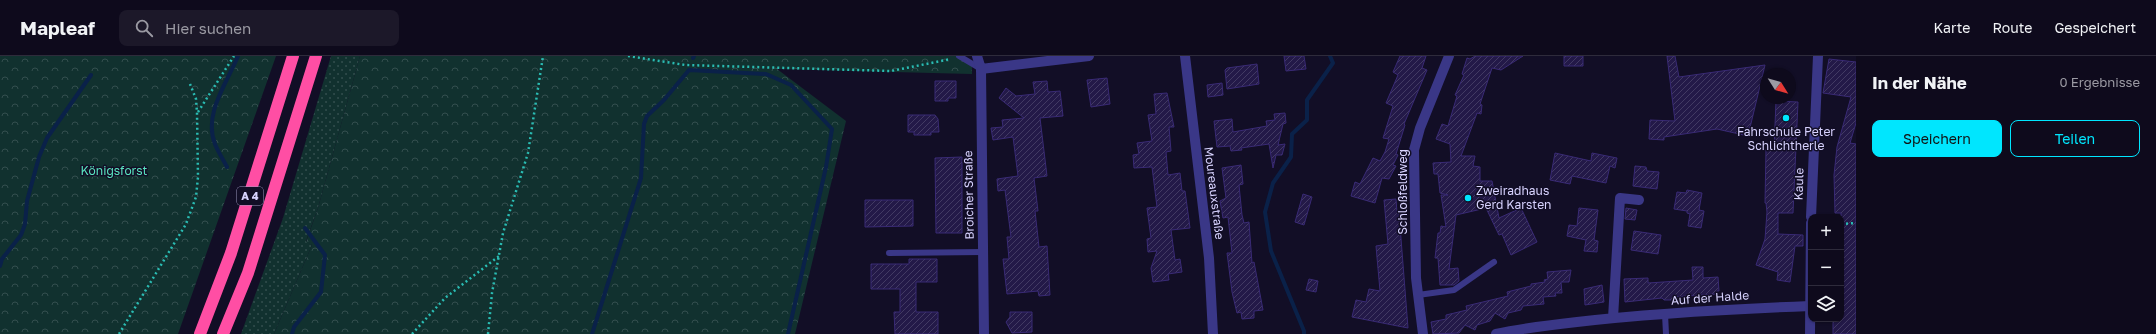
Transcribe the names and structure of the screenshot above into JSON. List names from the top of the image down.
{
  "streets": {
    "highway": ["A 4"],
    "street": [
      "Kaule",
      "Schloßfeldweg",
      "Moureauxstraße",
      "Broicher Straße",
      "Auf der Halde"
    ]
  },
  "parks": ["Königsforst"],
  "places": ["Fahrschule Peter Schlichtherle", "Zweiradhaus Gerd Karsten"],
  "north": "bottom right",
  "page": {
    "header": "Mapleaf",
    "search": "Hier suchen",
    "nav": ["Karte", "Route", "Gespeichert"],
    "heading": ["In der Nähe", "0 Ergebnisse"],
    "buttons": ["Speichern", "Teilen"],
    "map_buttons": ["+", "−"]
  }
}
